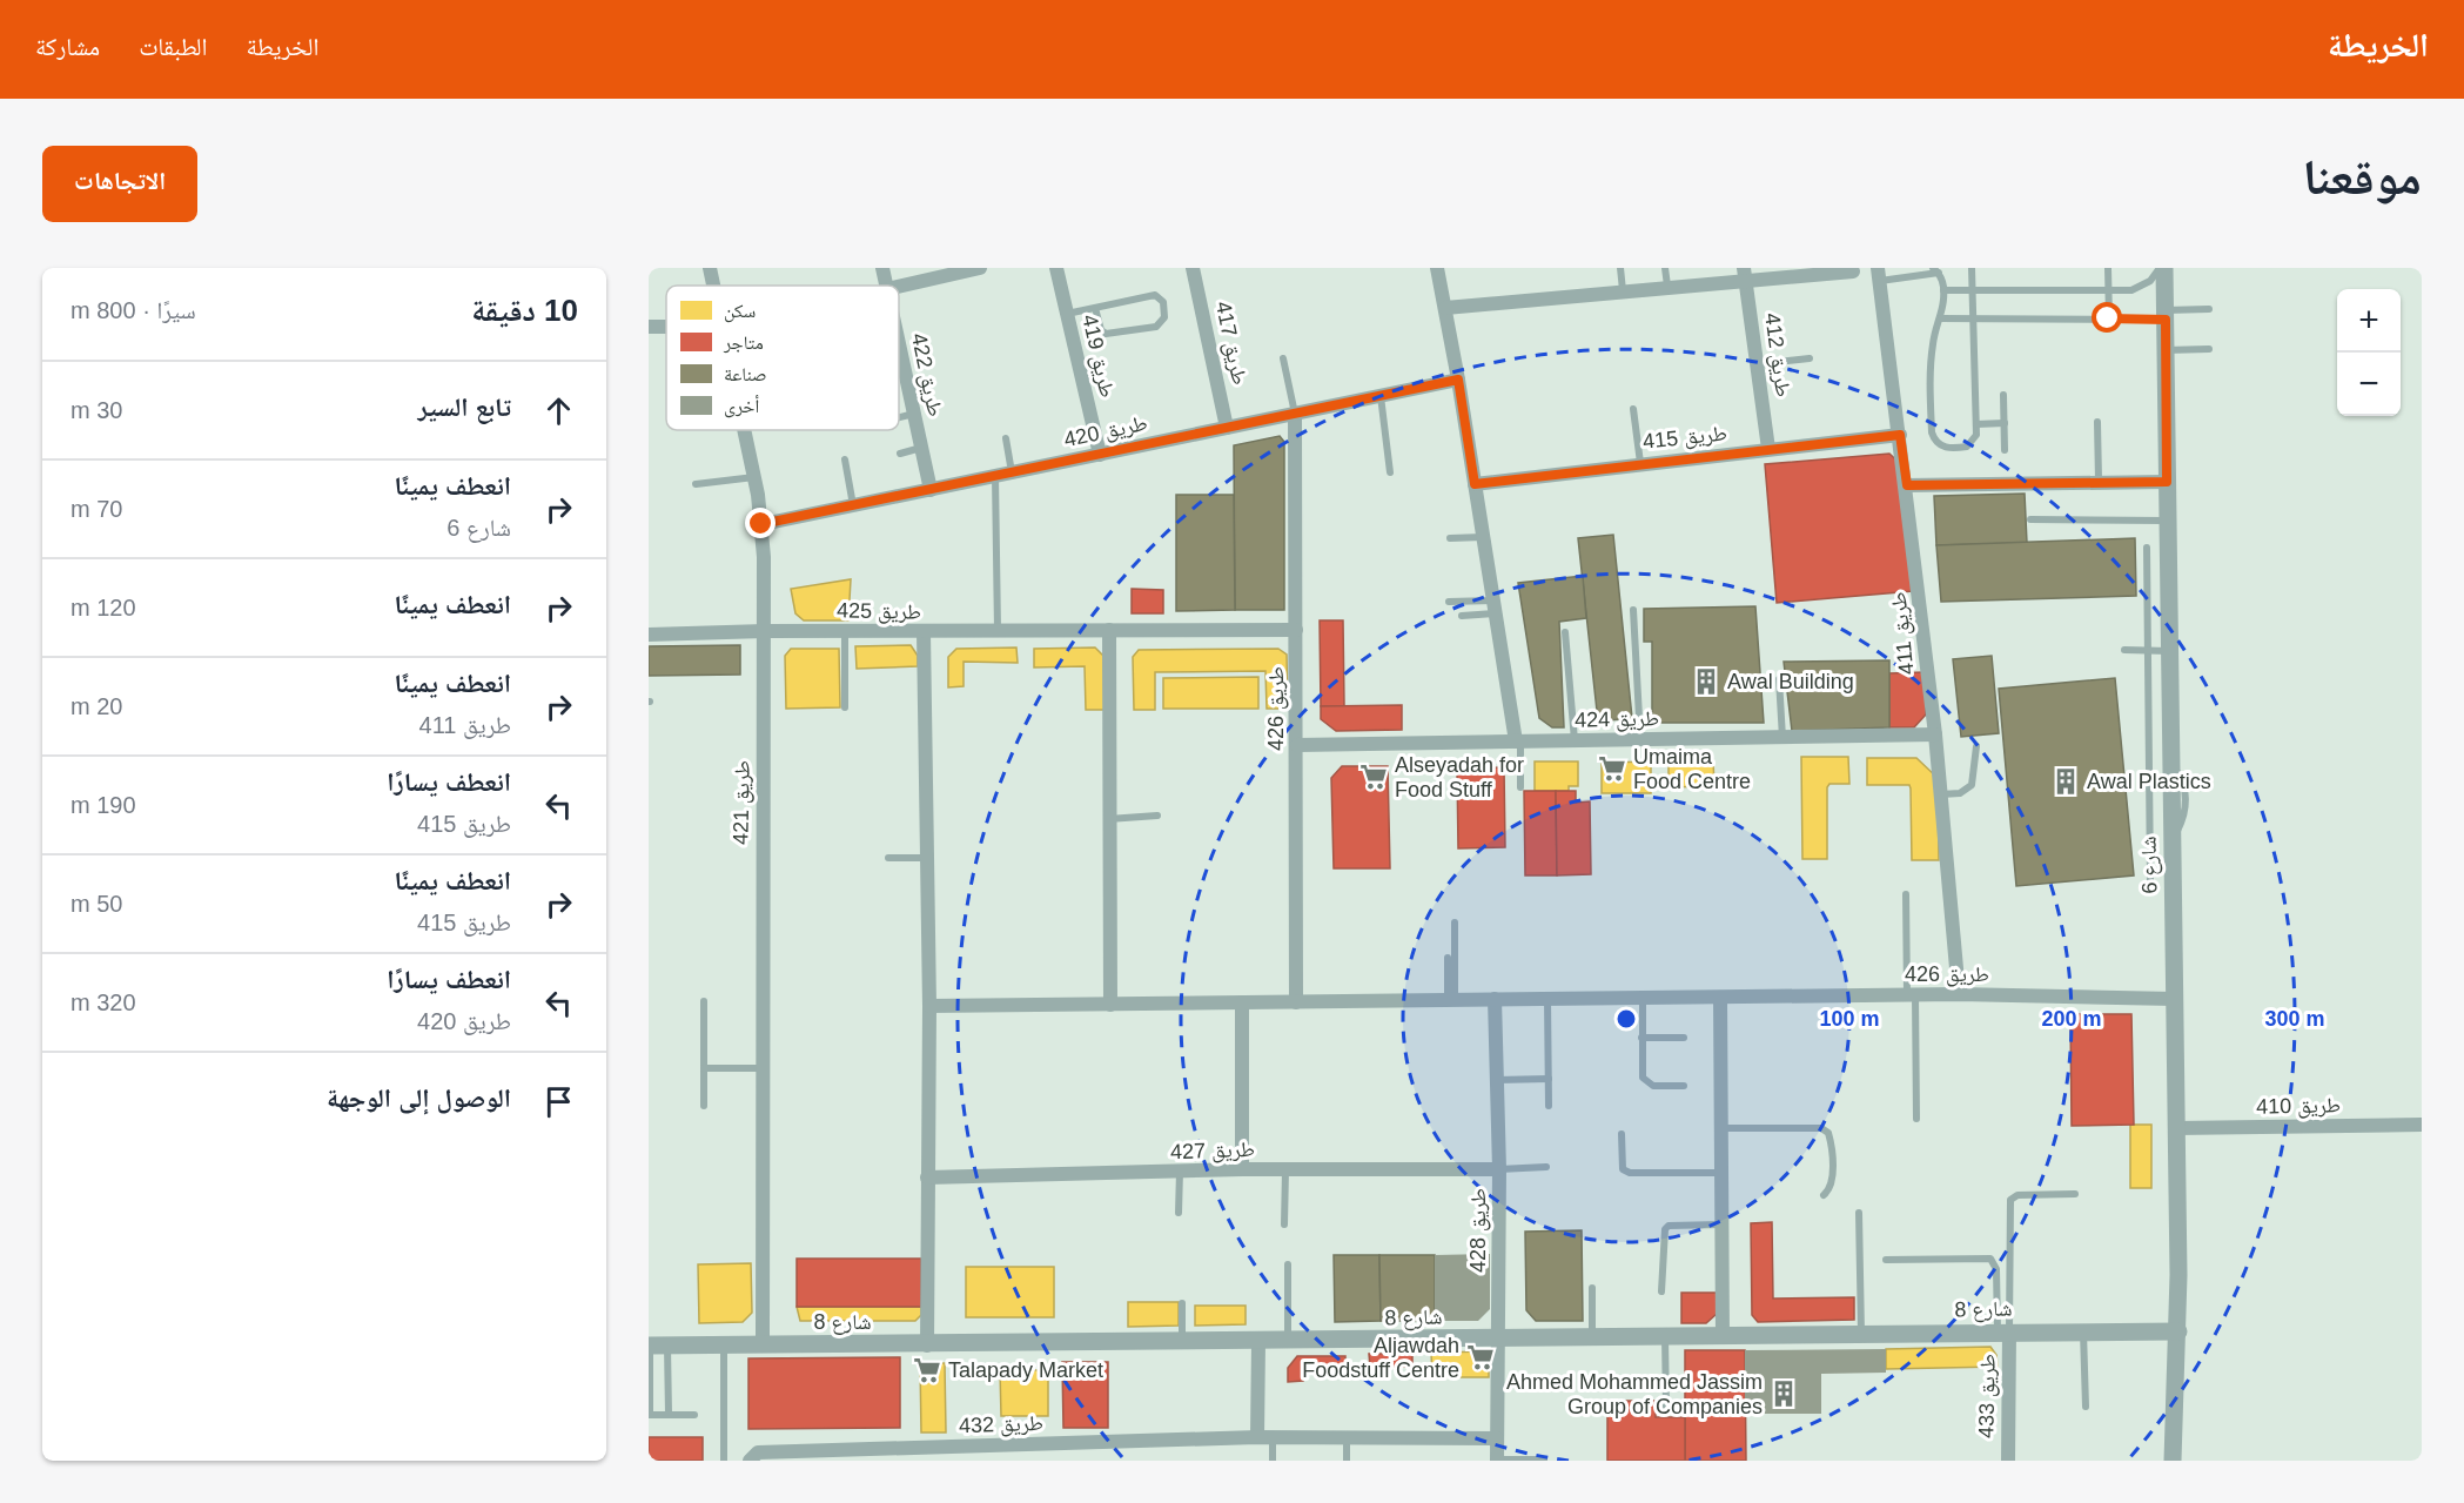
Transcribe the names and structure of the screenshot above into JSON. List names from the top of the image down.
{
  "streets": {
    "street": [
      "طريق 417",
      "طريق 412",
      "طريق 419",
      "طريق 422",
      "طريق 420",
      "طريق 415",
      "طريق 425",
      "طريق 411",
      "طريق 426",
      "طريق 424",
      "طريق 421",
      "شارع 6",
      "طريق 410",
      "طريق 427",
      "طريق 428",
      "شارع 8",
      "طريق 433",
      "طريق 432"
    ]
  },
  "crossings": [
    ["طريق 417", "طريق 420"],
    ["طريق 412", "طريق 415"],
    ["طريق 419", "طريق 420"],
    ["طريق 422", "طريق 420"],
    ["طريق 420", "طريق 426"],
    ["طريق 420", "طريق 421"],
    ["طريق 415", "طريق 411"],
    ["طريق 425", "طريق 426"],
    ["طريق 425", "طريق 421"],
    ["طريق 411", "طريق 426"],
    ["طريق 411", "طريق 424"],
    ["طريق 426", "طريق 424"],
    ["طريق 426", "شارع 6"],
    ["طريق 426", "طريق 428"],
    ["طريق 421", "شارع 8"],
    ["شارع 6", "طريق 410"],
    ["شارع 6", "شارع 8"],
    ["طريق 427", "طريق 428"],
    ["طريق 428", "شارع 8"],
    ["طريق 428", "طريق 432"],
    ["شارع 8", "طريق 433"]
  ],
  "places": {
    "building": ["Awal Building", "Awal Plastics", "Ahmed Mohammed Jassim Group of Companies"],
    "supermarket": [
      "Umaima Food Centre",
      "Alseyadah for Food Stuff",
      "Aljawdah Foodstuff Centre",
      "Talapady Market"
    ]
  },
  "legend": [
    "سكن",
    "متاجر",
    "صناعة",
    "أخرى"
  ],
  "page": {
    "header": "الخريطة",
    "nav": ["الخريطة", "الطبقات", "مشاركة"],
    "title": "موقعنا",
    "buttons": "الاتجاهات",
    "heading": ["10 دقيقة", "سيرًا · 800 m"],
    "map_buttons": ["+", "−"],
    "list": [
      ["تابع السير", "30 m"],
      ["انعطف يمينًا", "شارع 6", "70 m"],
      ["انعطف يمينًا", "120 m"],
      ["انعطف يمينًا", "طريق 411", "20 m"],
      ["انعطف يسارًا", "طريق 415", "190 m"],
      ["انعطف يمينًا", "طريق 415", "50 m"],
      ["انعطف يسارًا", "طريق 420", "320 m"],
      "الوصول إلى الوجهة"
    ]
  },
  "rings": ["100 m", "200 m", "300 m"]
}
